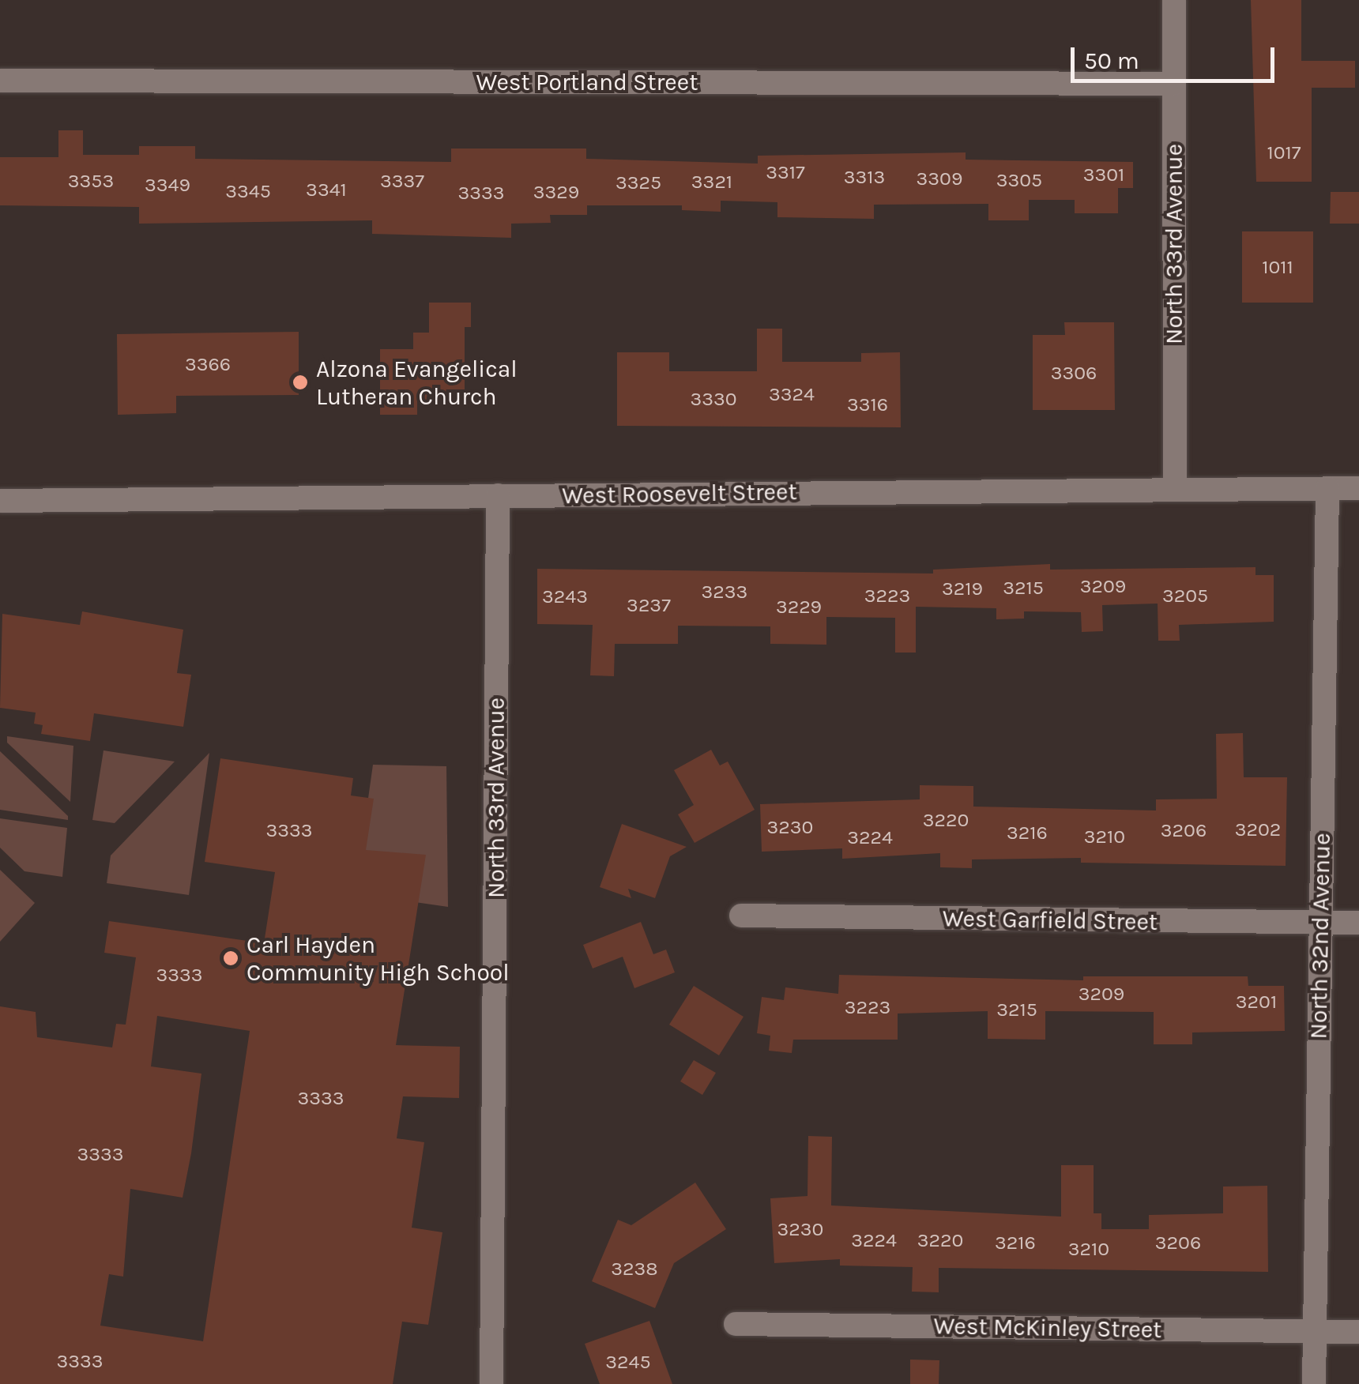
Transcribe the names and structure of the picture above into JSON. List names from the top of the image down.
{
  "streets": {
    "street": [
      "West Portland Street",
      "North 33rd Avenue",
      "West Roosevelt Street",
      "West Garfield Street",
      "North 32nd Avenue",
      "West McKinley Street"
    ]
  },
  "crossings": [
    ["West Portland Street", "North 33rd Avenue"],
    ["North 33rd Avenue", "West Roosevelt Street"],
    ["West Roosevelt Street", "North 32nd Avenue"],
    ["West Garfield Street", "North 32nd Avenue"],
    ["North 32nd Avenue", "West McKinley Street"]
  ],
  "places": ["Alzona Evangelical Lutheran Church", "Carl Hayden Community High School"],
  "house_numbers": [
    "1017",
    "3317",
    "3301",
    "3313",
    "3309",
    "3305",
    "3353",
    "3337",
    "3321",
    "3325",
    "3349",
    "3341",
    "3345",
    "3329",
    "3333",
    "1011",
    "3366",
    "3306",
    "3324",
    "3330",
    "3316",
    "3209",
    "3215",
    "3219",
    "3233",
    "3223",
    "3205",
    "3243",
    "3237",
    "3229",
    "3220",
    "3230",
    "3202",
    "3333",
    "3206",
    "3216",
    "3210",
    "3224",
    "3333",
    "3209",
    "3201",
    "3223",
    "3215",
    "3333",
    "3333",
    "3230",
    "3224",
    "3220",
    "3216",
    "3206",
    "3210",
    "3238",
    "3333",
    "3245"
  ],
  "scale_bar": "50 m"
}
